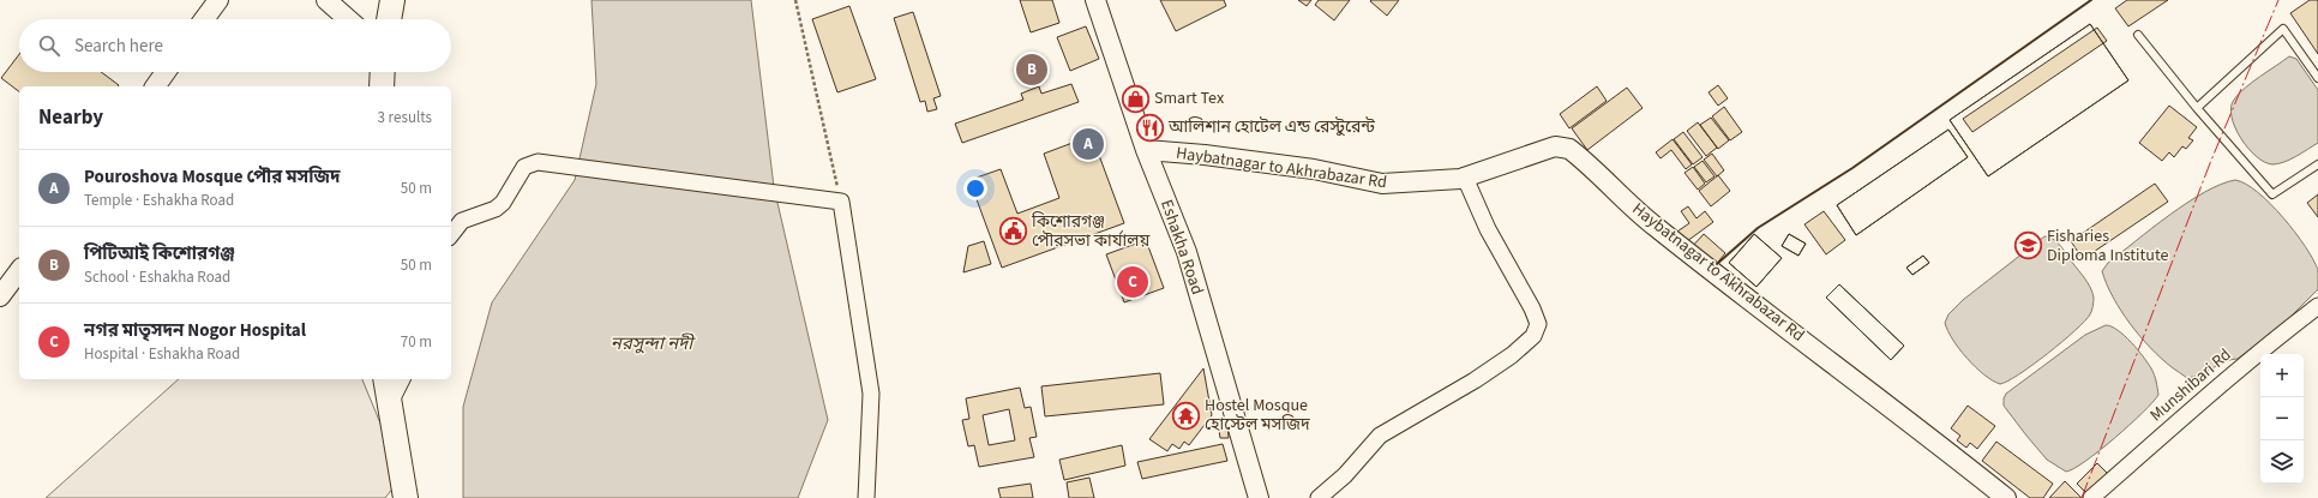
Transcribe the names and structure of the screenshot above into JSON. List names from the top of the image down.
{
  "streets": {
    "street": ["Haybatnagar to Akhrabazar Rd", "Eshakha Road", "Munshibari Rd"]
  },
  "crossings": [
    ["Haybatnagar to Akhrabazar Rd", "Eshakha Road"]
  ],
  "water": ["নরসুন্দা নদী"],
  "places": {
    "shop": ["Smart Tex"],
    "restaurant": ["আলিশান হোটেল এন্ড রেস্টুরেন্ট"],
    "public building": ["কিশোরগঞ্জ পৌরসভা কার্যালয়"],
    "school or university": ["Fisharies Diploma Institute"],
    "temple": ["Hostel Mosque হোস্টেল মসজিদ"]
  },
  "page": {
    "search": "Search here",
    "pins": ["B", "A", "C"],
    "heading": ["Nearby", "3 results"],
    "list": [
      {
        "mark": "A",
        "name": "Pouroshova Mosque পৌর মসজিদ",
        "note": "Temple · Eshakha Road",
        "value": "50 m"
      },
      {
        "mark": "B",
        "name": "পিটিআই কিশোরগঞ্জ",
        "note": "School · Eshakha Road",
        "value": "50 m"
      },
      {
        "mark": "C",
        "name": "নগর মাতৃসদন Nogor Hospital",
        "note": "Hospital · Eshakha Road",
        "value": "70 m"
      }
    ],
    "map_buttons": ["+", "−"]
  }
}
